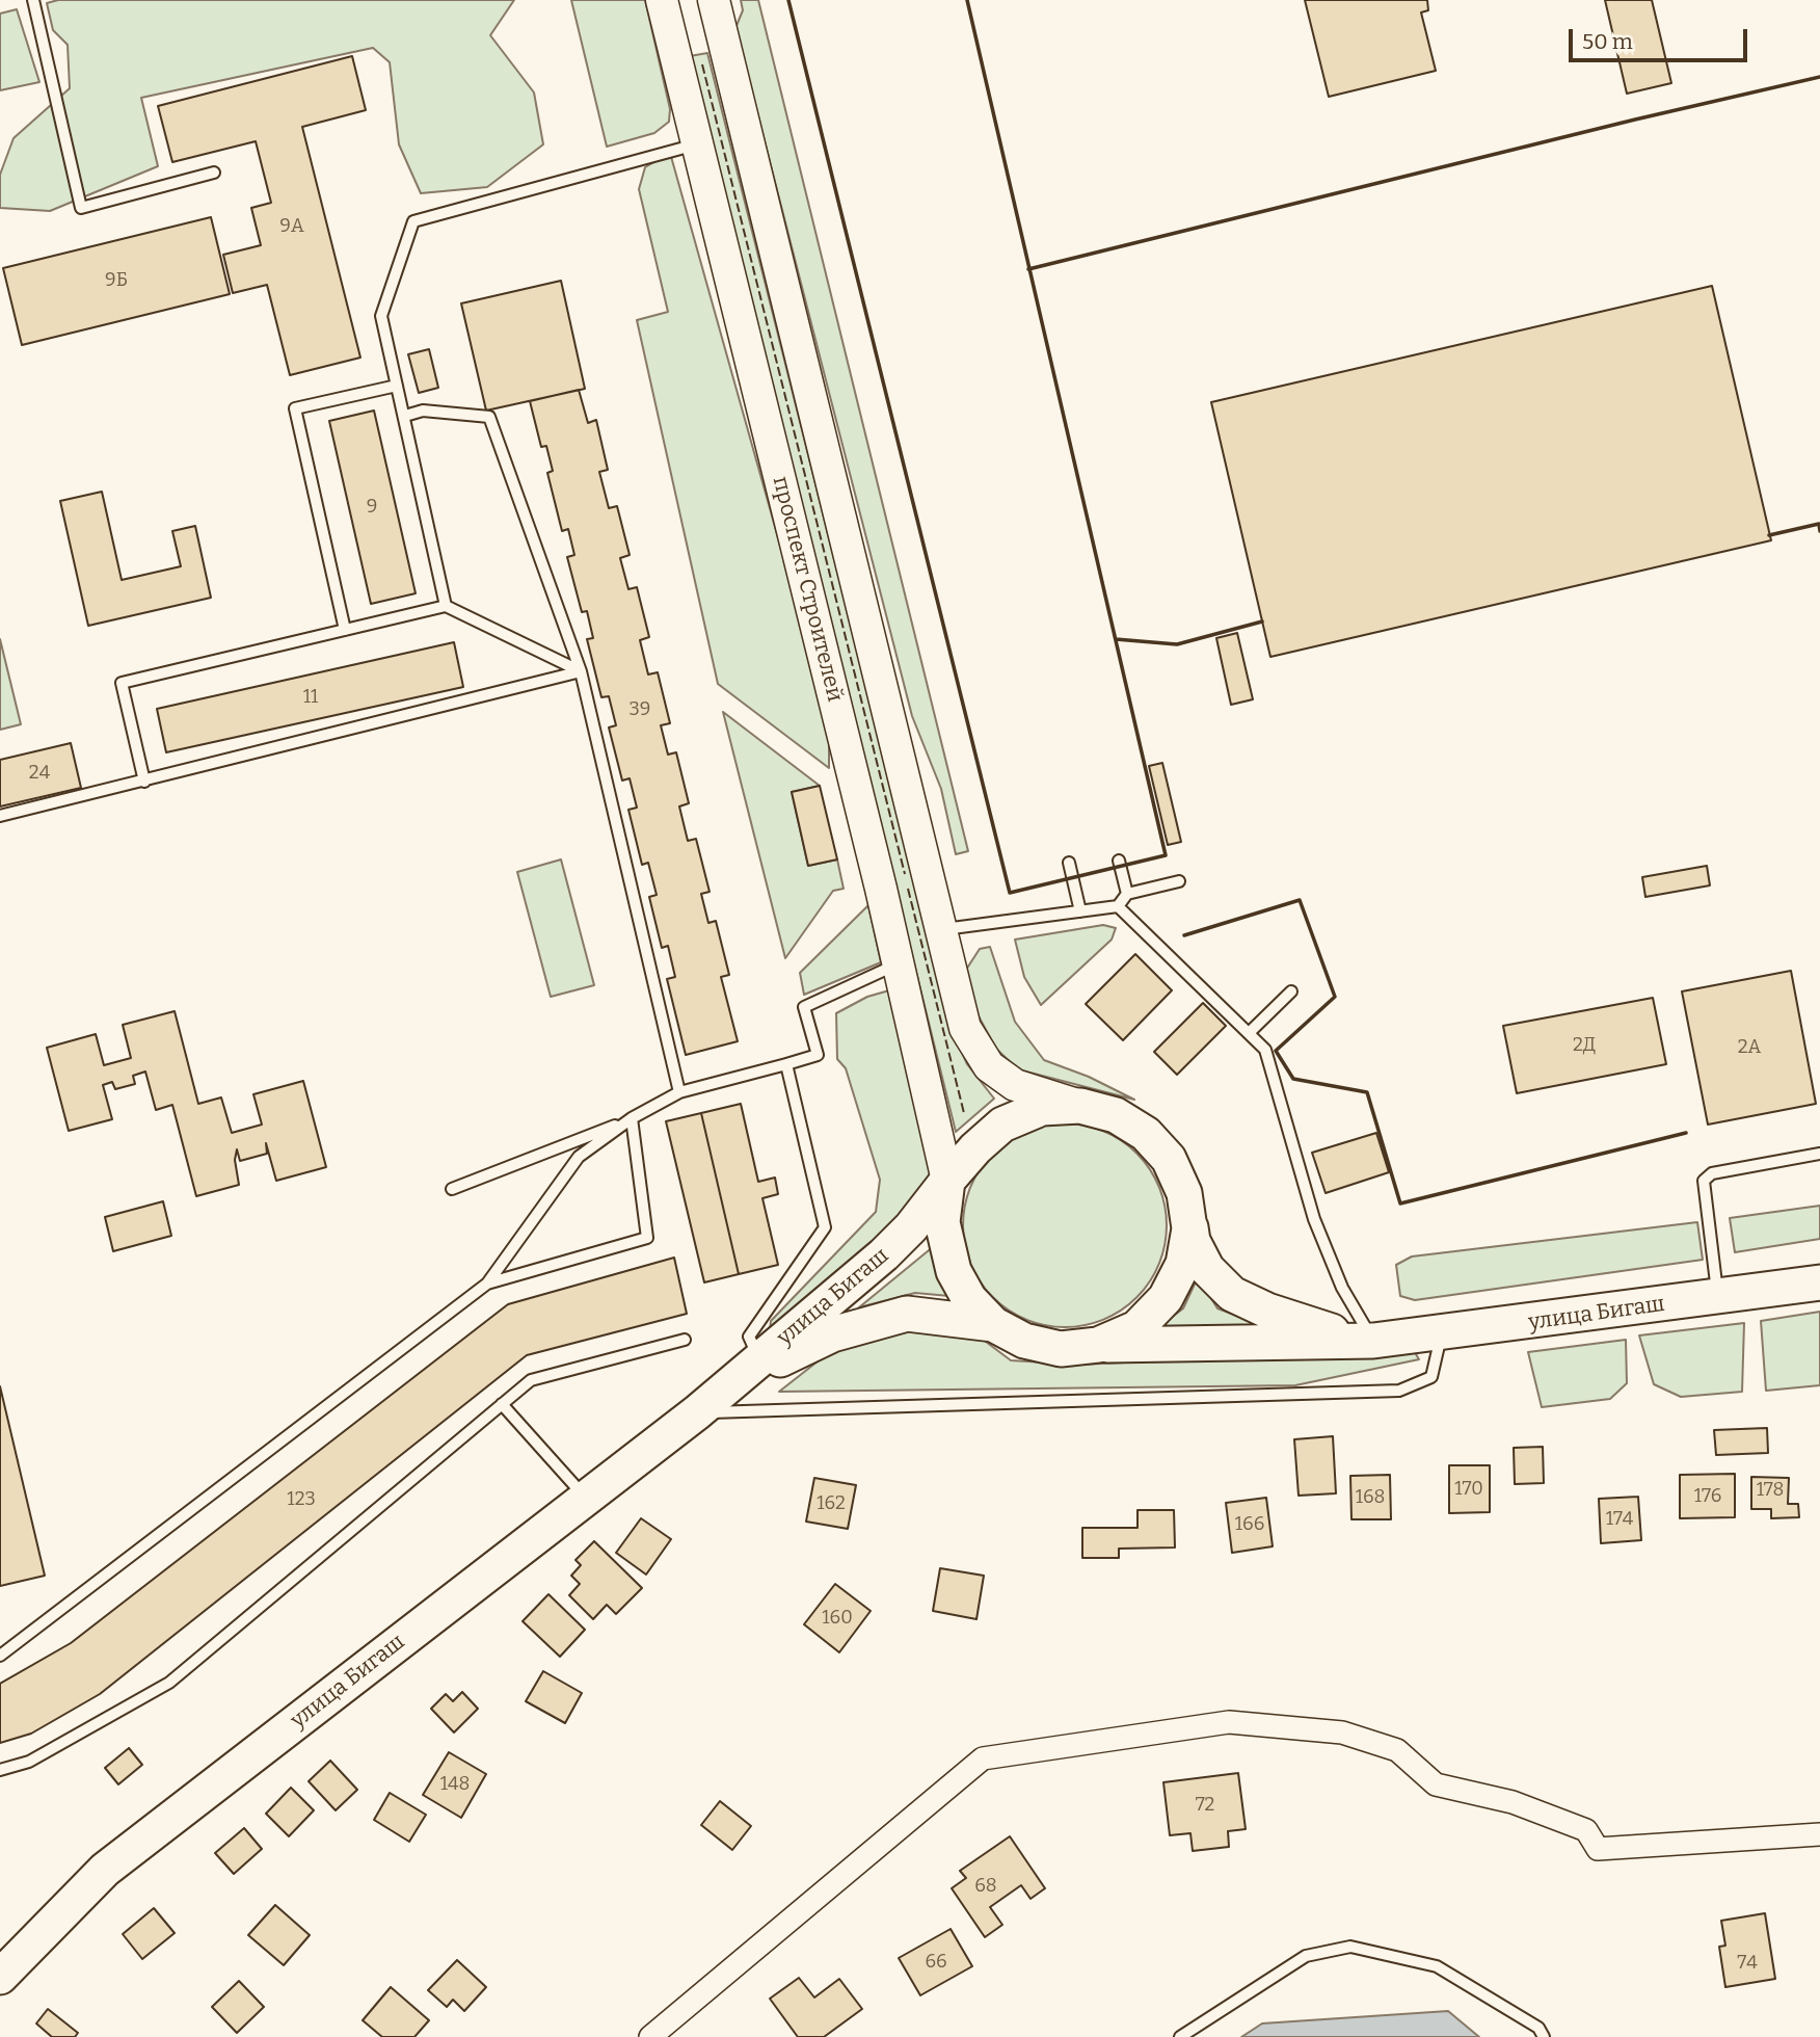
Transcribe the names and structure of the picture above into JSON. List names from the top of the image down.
{
  "streets": {
    "main road": ["улица Бигаш"],
    "street": ["проспект Строителей"]
  },
  "crossings": [
    ["проспект Строителей", "улица Бигаш"]
  ],
  "house_numbers": [
    "9А",
    "9Б",
    "9",
    "11",
    "39",
    "24",
    "2Д",
    "2А",
    "170",
    "178",
    "176",
    "168",
    "123",
    "162",
    "174",
    "166",
    "160",
    "148",
    "72",
    "68",
    "66",
    "74"
  ],
  "scale_bar": "50 m"
}
